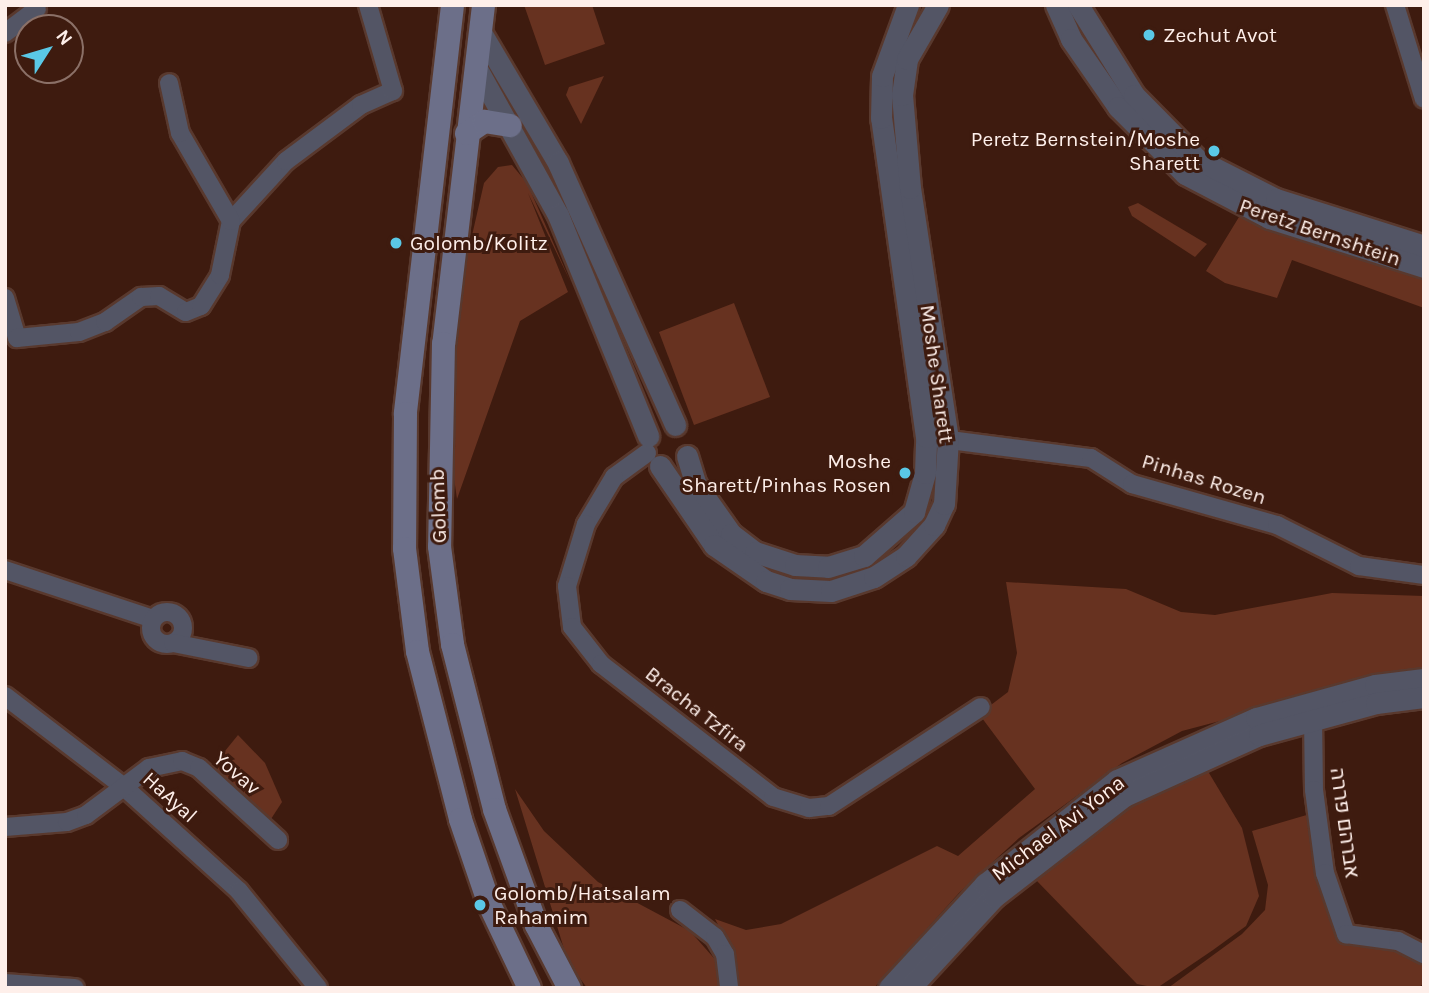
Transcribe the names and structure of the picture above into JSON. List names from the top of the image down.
{
  "streets": {
    "main road": ["Moshe Sharett", "Golomb"],
    "street": [
      "Peretz Bernshtein",
      "Pinhas Rozen",
      "Bracha Tzfira",
      "Yovav",
      "HaAyal",
      "אברהם פררה",
      "Michael Avi Yona"
    ]
  },
  "crossings": [
    ["Moshe Sharett", "Pinhas Rozen"],
    ["Moshe Sharett", "Golomb"],
    ["Moshe Sharett", "Bracha Tzfira"],
    ["Yovav", "HaAyal"],
    ["אברהם פררה", "Michael Avi Yona"]
  ],
  "places": [
    "Zechut Avot",
    "Peretz Bernstein/Moshe Sharett",
    "Golomb/Kolitz",
    "Moshe Sharett/Pinhas Rosen",
    "Golomb/Hatsalam Rahamim"
  ],
  "north": "top right"
}
